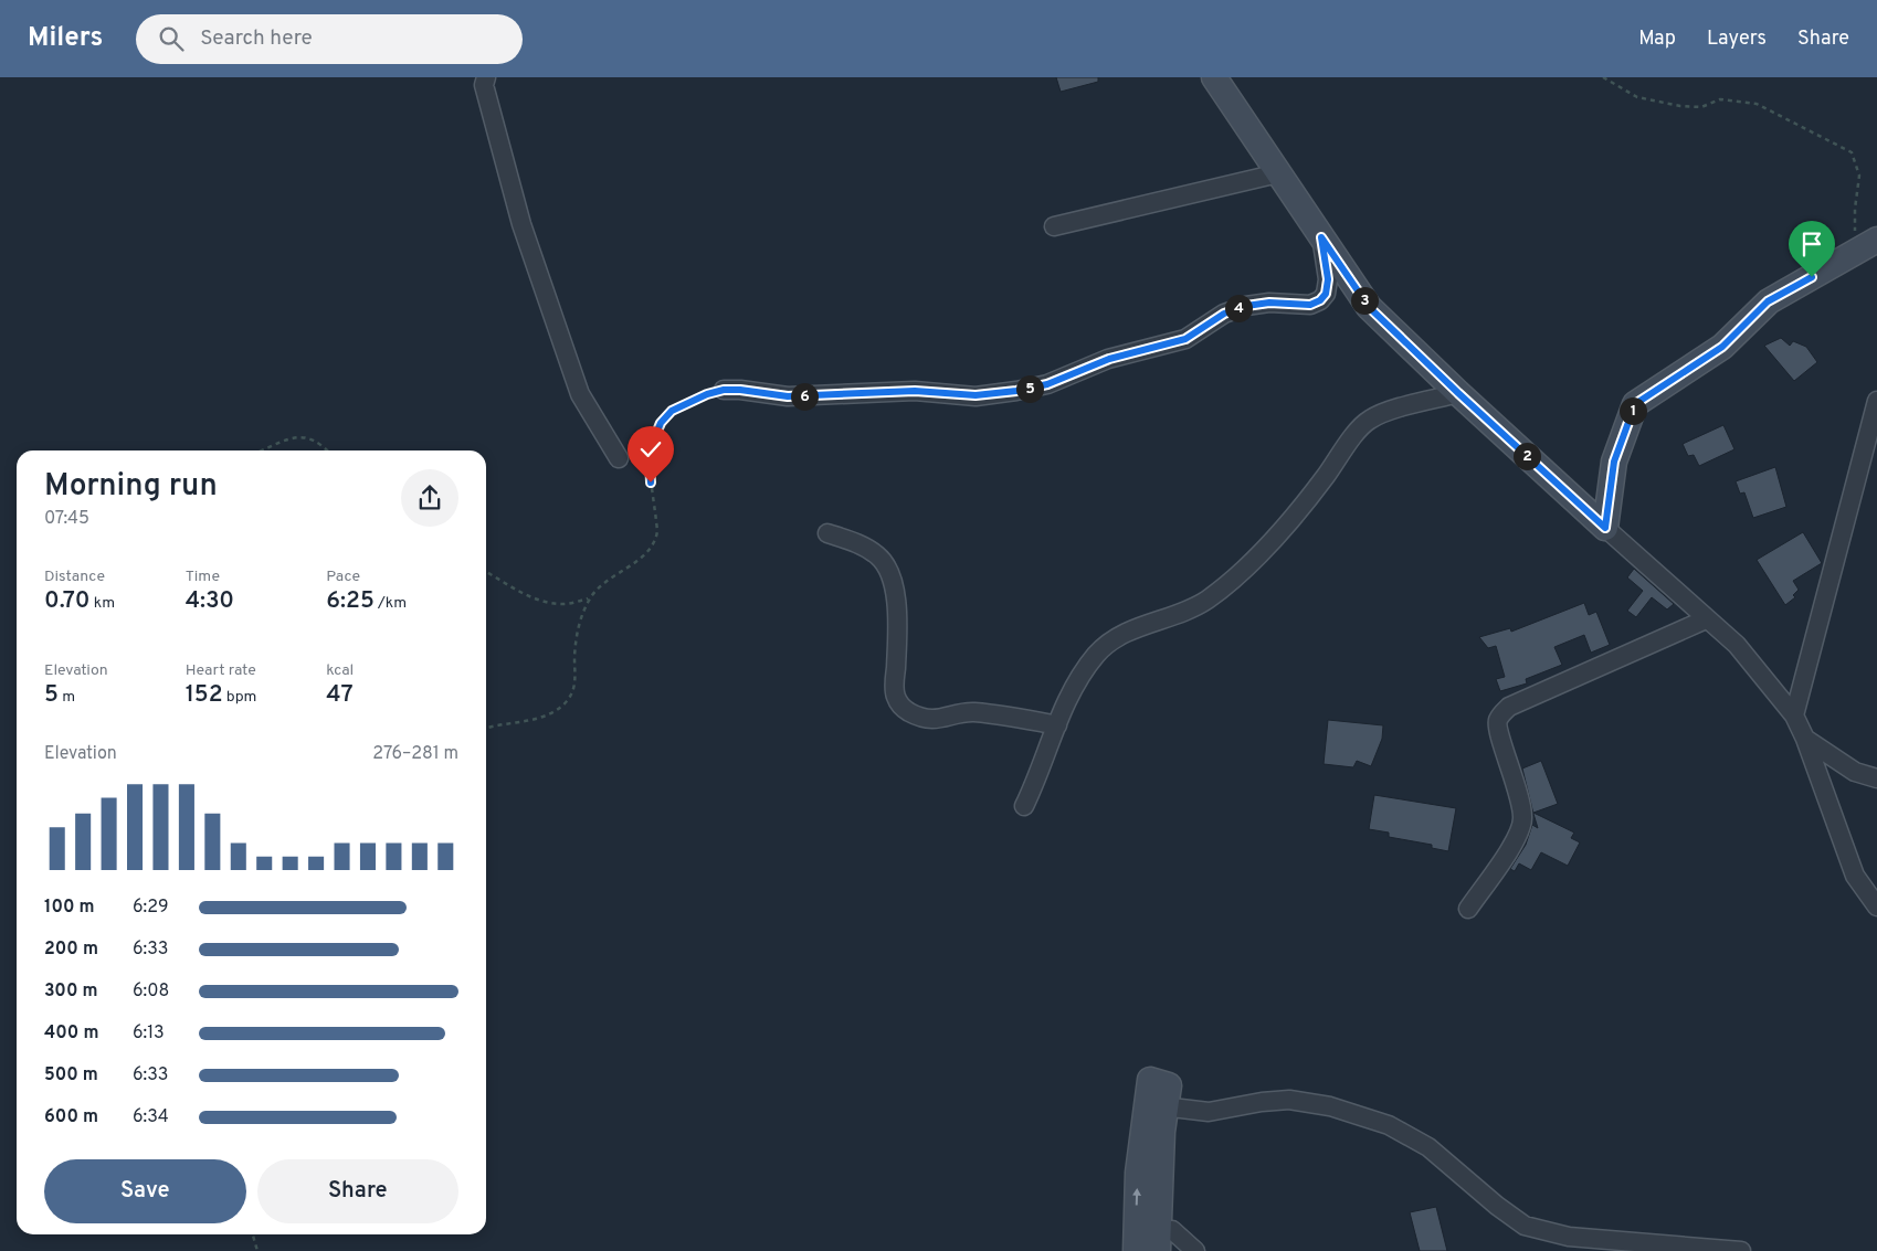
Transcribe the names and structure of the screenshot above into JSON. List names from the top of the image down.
{
  "page": {
    "header": "Milers",
    "search": "Search here",
    "nav": ["Map", "Layers", "Share"],
    "pins": [
      "3",
      "4",
      "5",
      "6",
      "1",
      "2"
    ],
    "heading": ["Morning run", "07:45"],
    "stats": [
      ["Distance", "0.70 km"],
      ["Time", "4:30"],
      ["Pace", "6:25 /km"],
      ["Elevation", "5 m"],
      ["Heart rate", "152 bpm"],
      ["kcal", "47"]
    ],
    "chart": ["Elevation", "276–281 m"],
    "list": [
      {
        "name": "100 m",
        "note": "6:29"
      },
      {
        "name": "200 m",
        "note": "6:33"
      },
      {
        "name": "300 m",
        "note": "6:08"
      },
      {
        "name": "400 m",
        "note": "6:13"
      },
      {
        "name": "500 m",
        "note": "6:33"
      },
      {
        "name": "600 m",
        "note": "6:34"
      }
    ],
    "buttons": ["Save", "Share"]
  }
}
